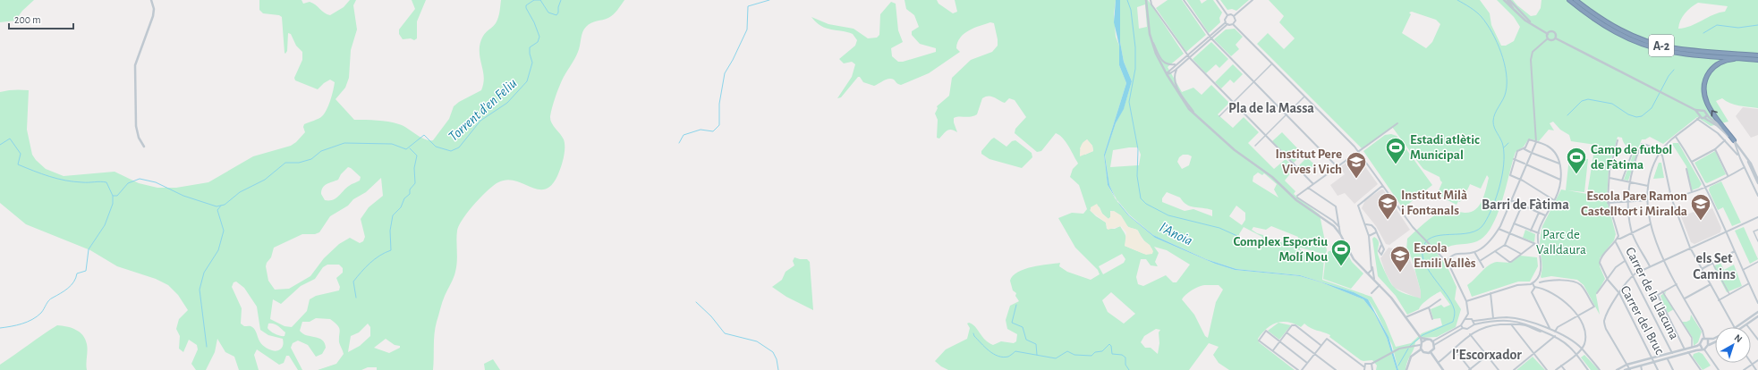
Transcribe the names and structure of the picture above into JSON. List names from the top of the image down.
{
  "streets": {
    "highway": ["A-2"],
    "street": ["Carrer de la Llacuna", "Carrer del Bruc"]
  },
  "crossings": [
    ["Carrer de la Llacuna", "Carrer del Bruc"]
  ],
  "districts": [
    "Pla de la Massa",
    "Barri de Fàtima",
    "els Set Camins",
    "l'Escorxador"
  ],
  "water": ["Torrent d'en Feliu", "l'Anoia"],
  "parks": ["Parc de Valldaura"],
  "places": {
    "sports": ["Estadi atlètic Municipal", "Camp de futbol de Fàtima", "Complex Esportiu Molí Nou"],
    "school or university": [
      "Institut Pere Vives i Vich",
      "Institut Milà i Fontanals",
      "Escola Pare Ramon Castelltort i Miralda",
      "Escola Emili Vallès"
    ]
  },
  "scale_bar": "200 m",
  "north": "top right"
}
